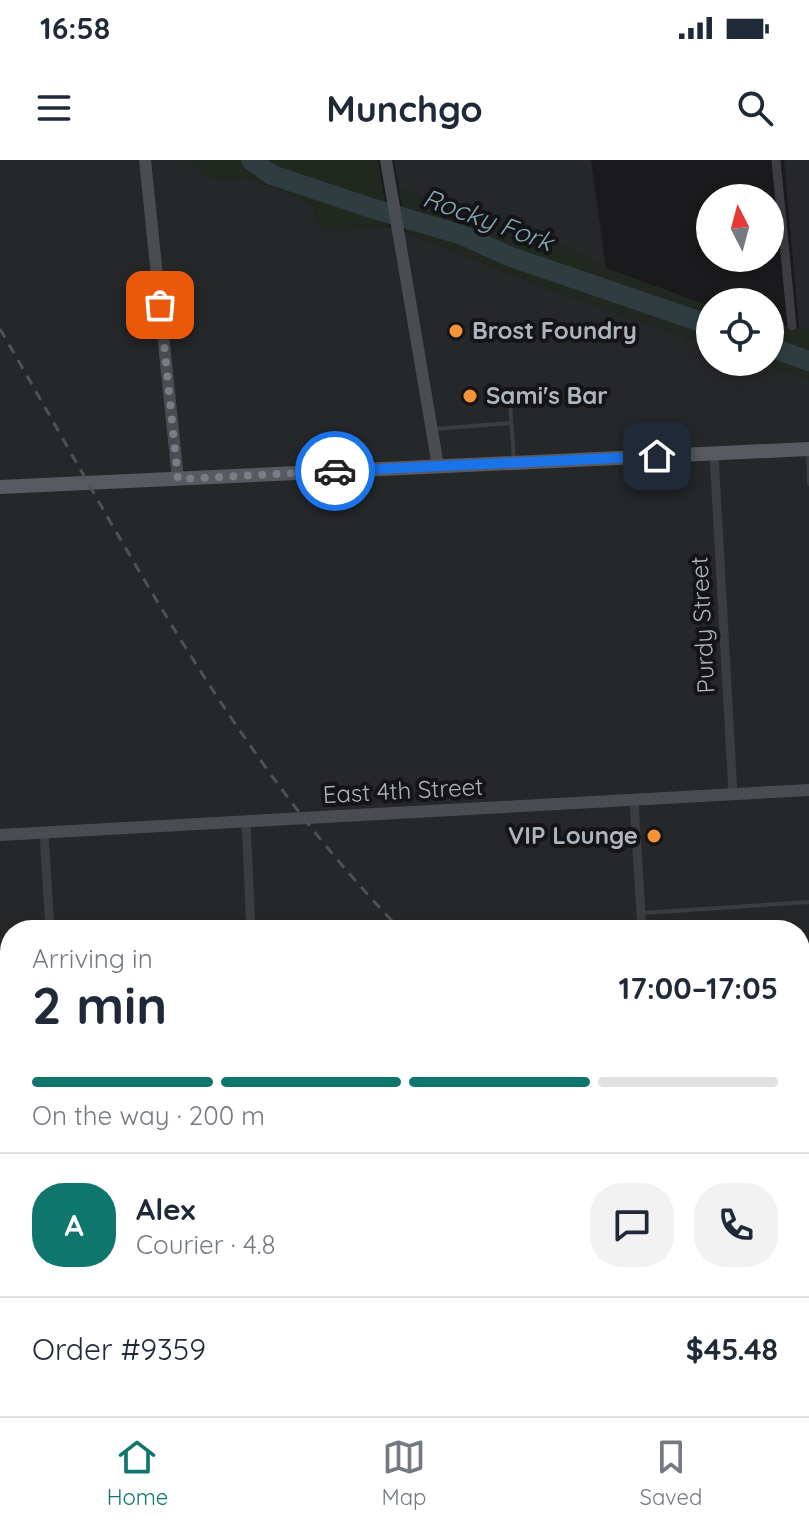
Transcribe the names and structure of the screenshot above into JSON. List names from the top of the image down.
{
  "streets": {
    "main road": ["East 4th Street"],
    "street": ["Purdy Street"]
  },
  "crossings": [
    ["Purdy Street", "East 4th Street"]
  ],
  "water": ["Rocky Fork"],
  "places": ["Brost Foundry", "Sami's Bar", "VIP Lounge"],
  "north": "top",
  "page": {
    "status": "16:58",
    "header": "Munchgo",
    "heading": ["2 min", "Arriving in", "17:00–17:05"],
    "panel": [
      "Alex",
      "Courier · 4.8",
      "Order #9359",
      "$45.48"
    ],
    "bar": "On the way · 200 m",
    "round": "A",
    "tabs": ["Home", "Map", "Saved"]
  }
}
